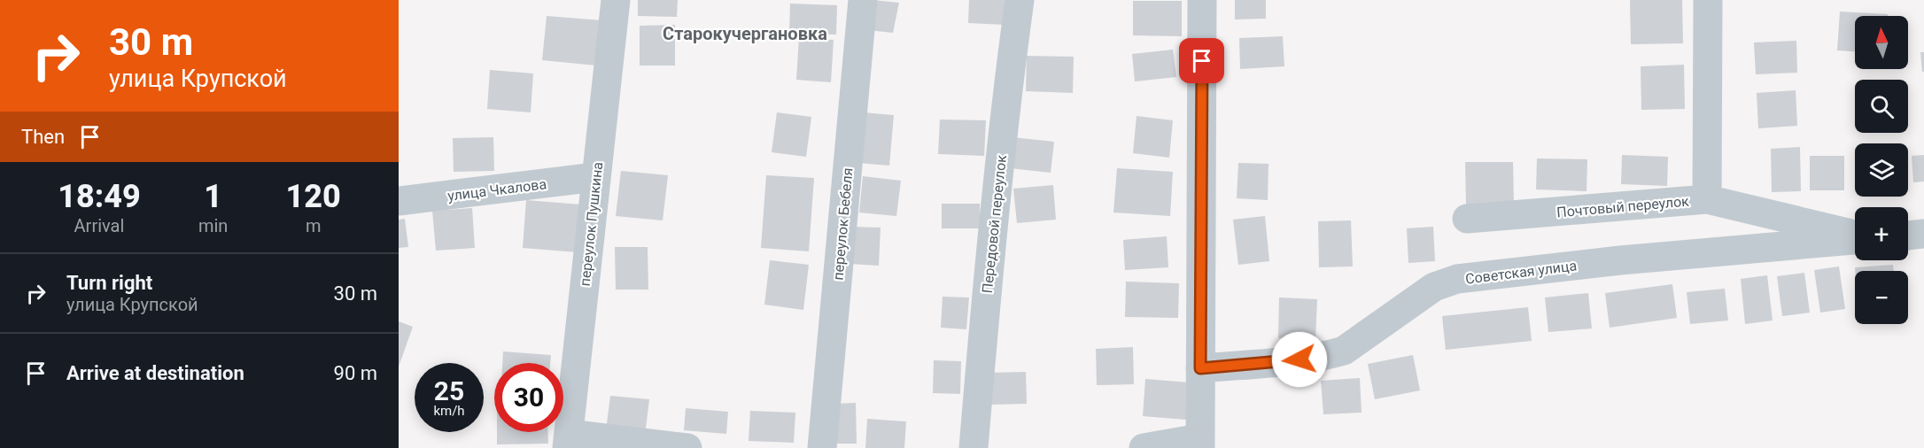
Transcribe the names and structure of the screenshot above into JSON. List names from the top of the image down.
{
  "streets": {
    "street": [
      "улица Чкалова",
      "Почтовый переулок",
      "переулок Пушкина",
      "переулок Бебеля",
      "Передовой переулок",
      "Советская улица"
    ]
  },
  "crossings": [
    ["улица Чкалова", "переулок Пушкина"]
  ],
  "districts": ["Старокучергановка"],
  "north": "top",
  "page": {
    "turn": ["30 m", "улица Крупской"],
    "map_buttons": ["+", "−"],
    "then": "Then",
    "eta": [
      "18:49",
      "Arrival",
      "1",
      "min",
      "120",
      "m"
    ],
    "list": [
      {
        "name": "Turn right",
        "note": "улица Крупской",
        "value": "30 m"
      },
      {
        "name": "Arrive at destination",
        "value": "90 m"
      }
    ],
    "speed": "25 km/h",
    "limit": "30"
  }
}
